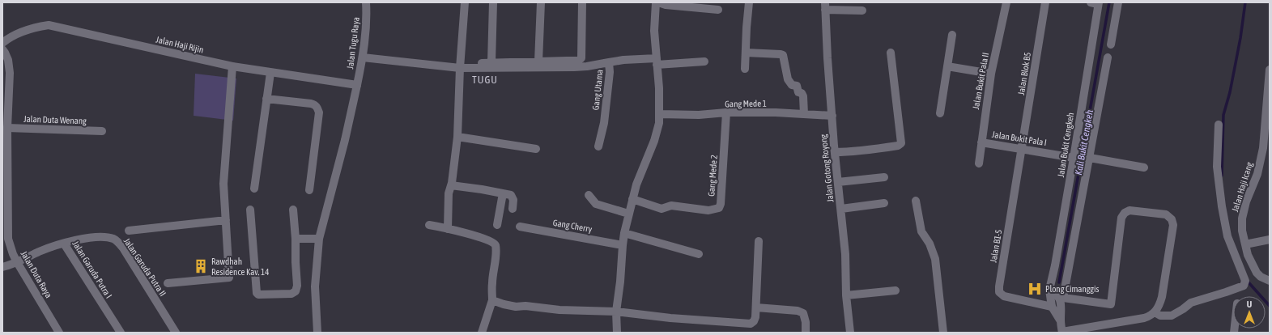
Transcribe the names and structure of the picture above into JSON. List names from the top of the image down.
{
  "streets": {
    "street": [
      "Jalan Tugu Raya",
      "Jalan Haji Rijin",
      "Jalan Blok B5",
      "Jalan Bukit Pala II",
      "Gang Utama",
      "Gang Mede 1",
      "Jalan Duta Wenang",
      "Jalan Bukit Pala I",
      "Jalan Bukit Cengkeh",
      "Jalan Gotong Royong",
      "Gang Mede 2",
      "Jalan Haji Icang",
      "Gang Cherry",
      "Jalan B1-5",
      "Jalan Garuda Putra II",
      "Jalan Garuda Putra I",
      "Jalan Duta Raya"
    ]
  },
  "crossings": [
    ["Jalan Tugu Raya", "Jalan Haji Rijin"],
    ["Jalan Blok B5", "Jalan Bukit Pala I"],
    ["Jalan Blok B5", "Jalan B1-5"],
    ["Jalan Bukit Pala II", "Jalan Bukit Pala I"],
    ["Gang Mede 1", "Jalan Gotong Royong"],
    ["Gang Mede 1", "Gang Mede 2"],
    ["Jalan Duta Wenang", "Jalan Duta Raya"],
    ["Jalan Bukit Pala I", "Jalan Bukit Cengkeh"],
    ["Jalan Bukit Pala I", "Jalan B1-5"],
    ["Jalan Bukit Cengkeh", "Jalan B1-5"],
    ["Jalan Garuda Putra II", "Jalan Garuda Putra I"],
    ["Jalan Garuda Putra I", "Jalan Duta Raya"]
  ],
  "districts": ["TUGU"],
  "water": ["Kali Bukit Cengkeh"],
  "places": {
    "building": ["Rawdhah Residence Kav. 14"],
    "hospital": ["Plong Cimanggis"]
  },
  "north": "top"
}
